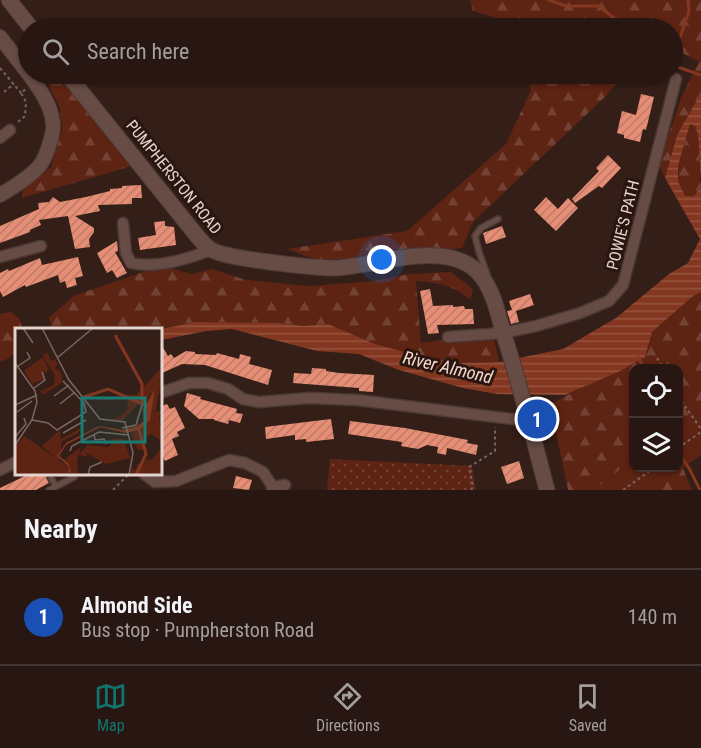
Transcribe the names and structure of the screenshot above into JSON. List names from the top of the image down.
{
  "streets": {
    "main road": ["PUMPHERSTON ROAD"],
    "street": ["POWIE'S PATH"]
  },
  "crossings": [
    ["PUMPHERSTON ROAD", "POWIE'S PATH"]
  ],
  "water": ["River Almond"],
  "page": {
    "search": "Search here",
    "pins": "1",
    "heading": "Nearby",
    "list": [
      {
        "mark": "1",
        "name": "Almond Side",
        "note": "Bus stop · Pumpherston Road",
        "value": "140 m"
      }
    ],
    "nav": ["Map", "Directions", "Saved"]
  }
}
